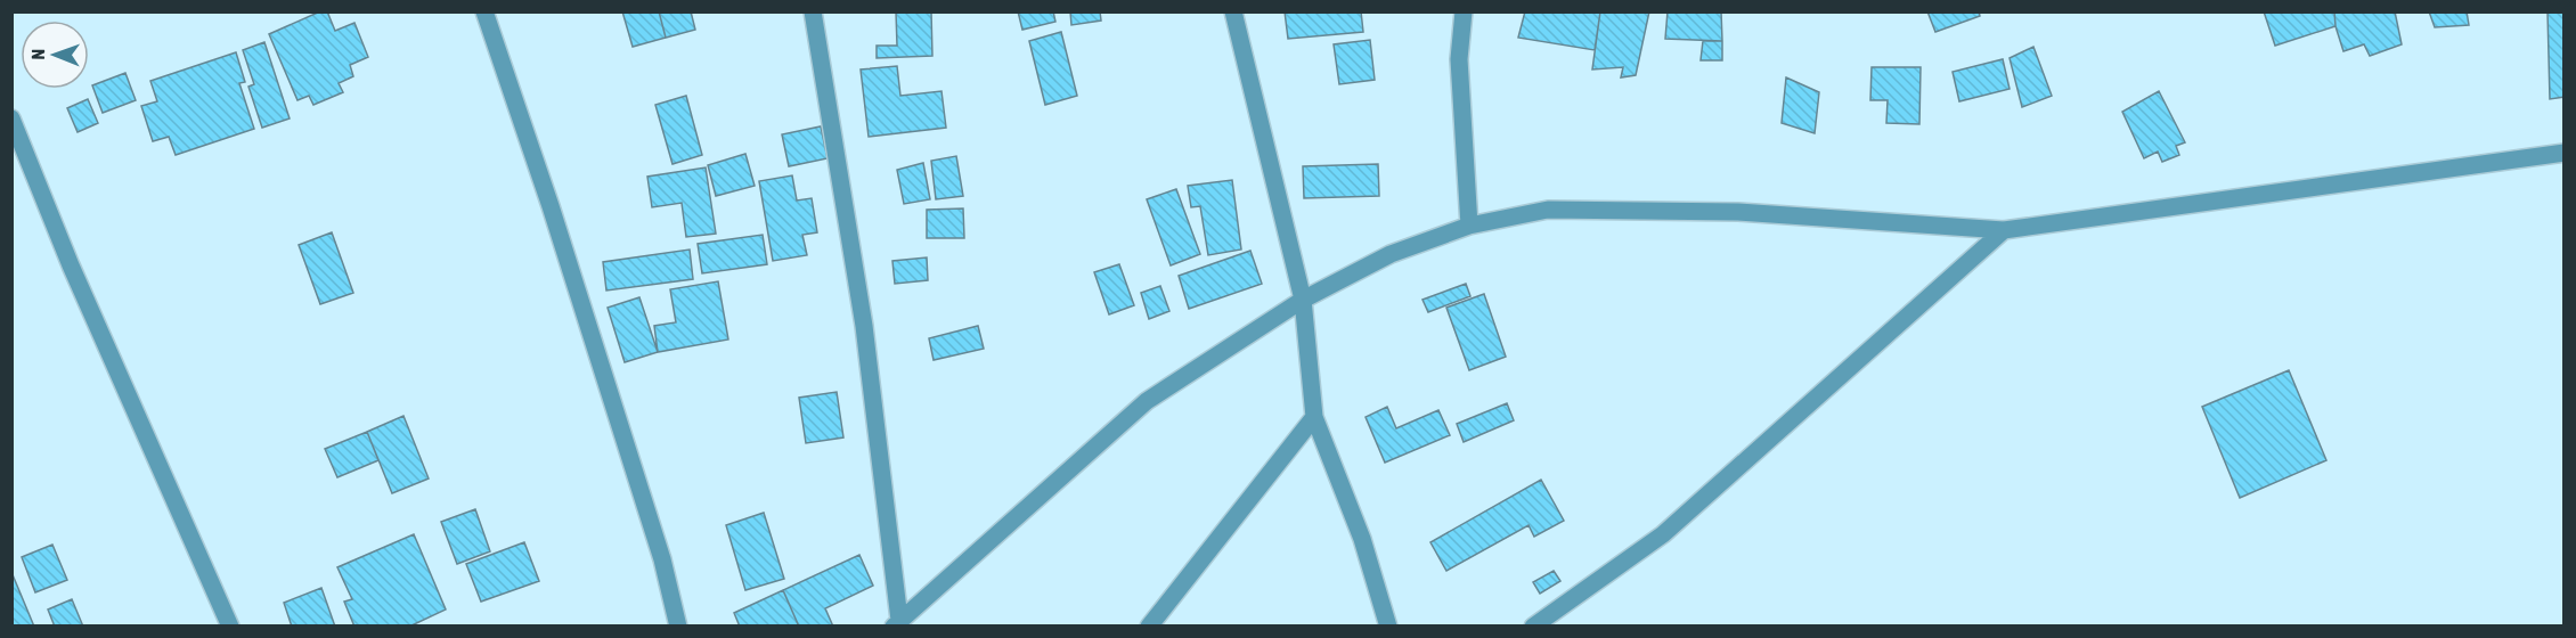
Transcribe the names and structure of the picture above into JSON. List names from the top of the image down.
{
  "north": "left"
}
